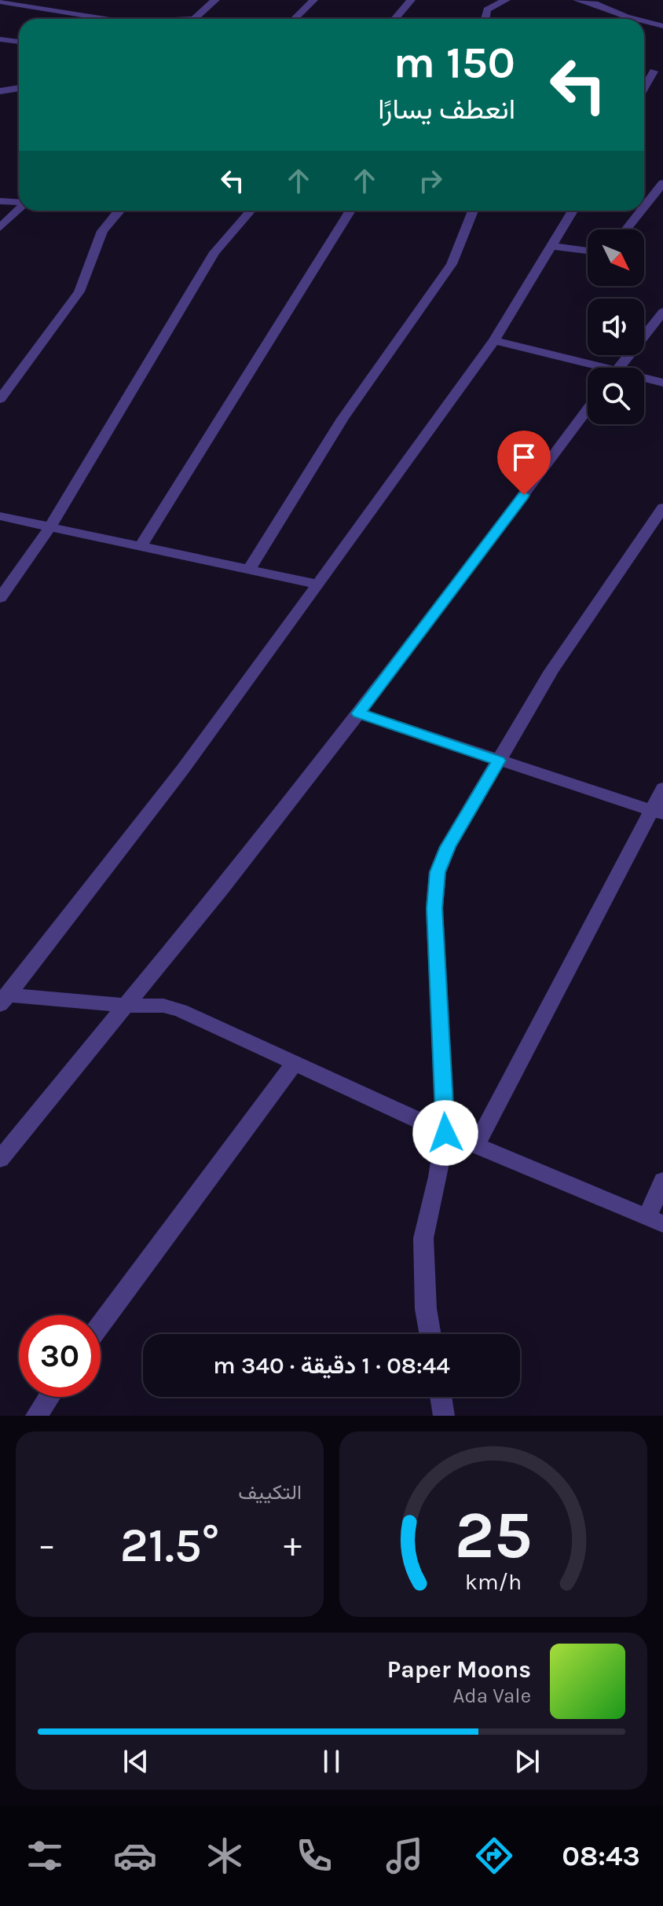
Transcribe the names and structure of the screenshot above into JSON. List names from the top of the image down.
{
  "north": "bottom right",
  "page": {
    "turn": ["150 m", "انعطف يسارًا"],
    "limit": "30",
    "trip": "08:44 · 1 دقيقة · 340 m",
    "tile": "التكييف",
    "heat": ["−", "21.5°", "+"],
    "song": ["Paper Moons", "Ada Vale"],
    "tabs": "08:43",
    "gauge": ["25", "km/h"]
  }
}
